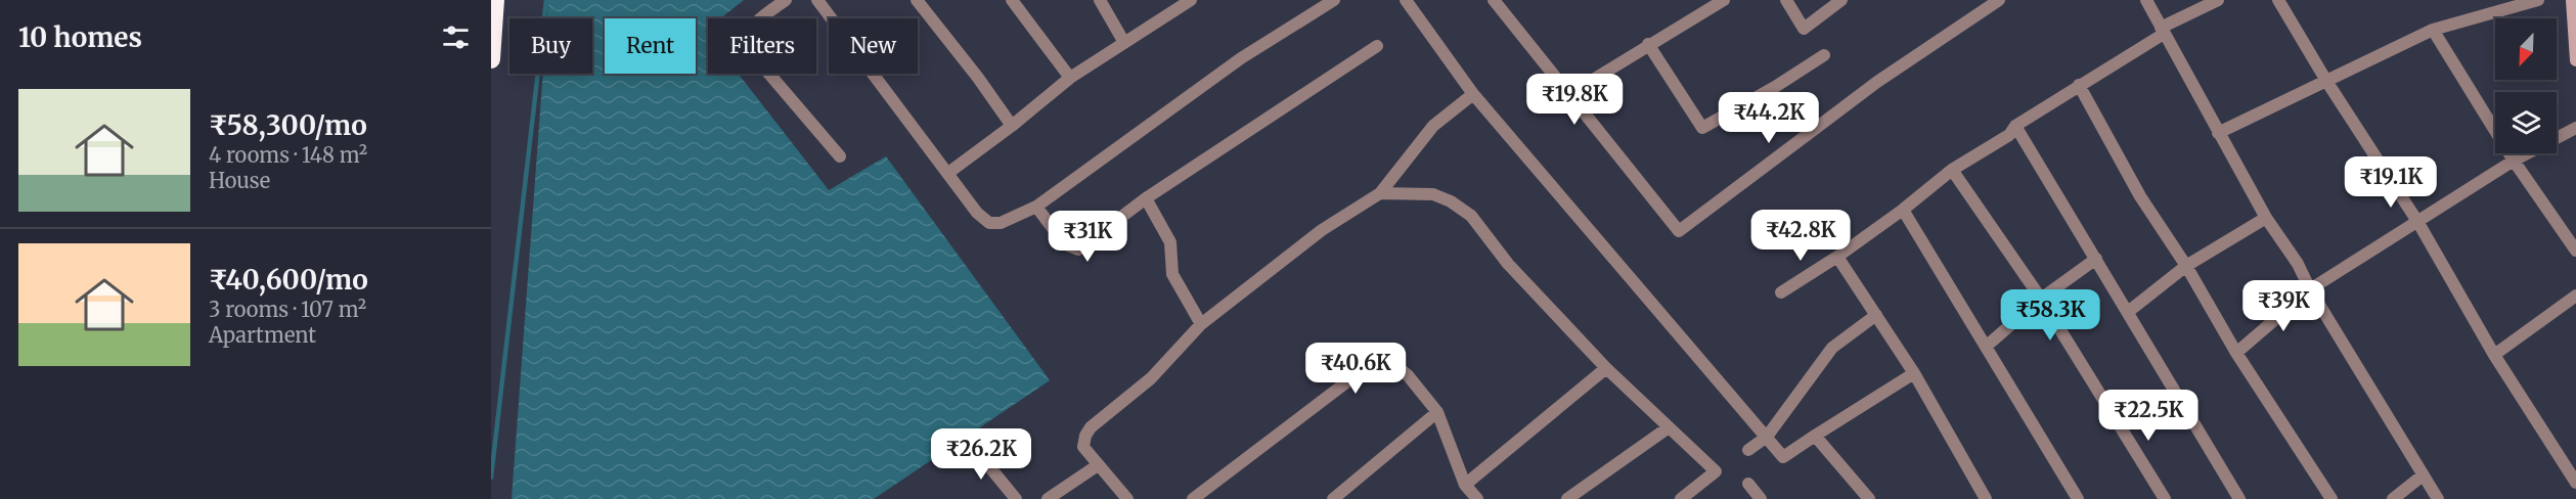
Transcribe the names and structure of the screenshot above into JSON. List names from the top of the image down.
{
  "north": "bottom left",
  "page": {
    "heading": "10 homes",
    "chip": [
      "Buy",
      "Rent",
      "Filters",
      "New"
    ],
    "list": [
      {
        "name": "₹58,300/mo",
        "note": "4 rooms · 148 m² · House"
      },
      {
        "name": "₹40,600/mo",
        "note": "3 rooms · 107 m² · Apartment"
      }
    ],
    "price": [
      "₹19.8K",
      "₹44.2K",
      "₹19.1K",
      "₹42.8K",
      "₹31K",
      "₹39K",
      "₹58.3K",
      "₹40.6K",
      "₹22.5K",
      "₹26.2K"
    ]
  }
}
